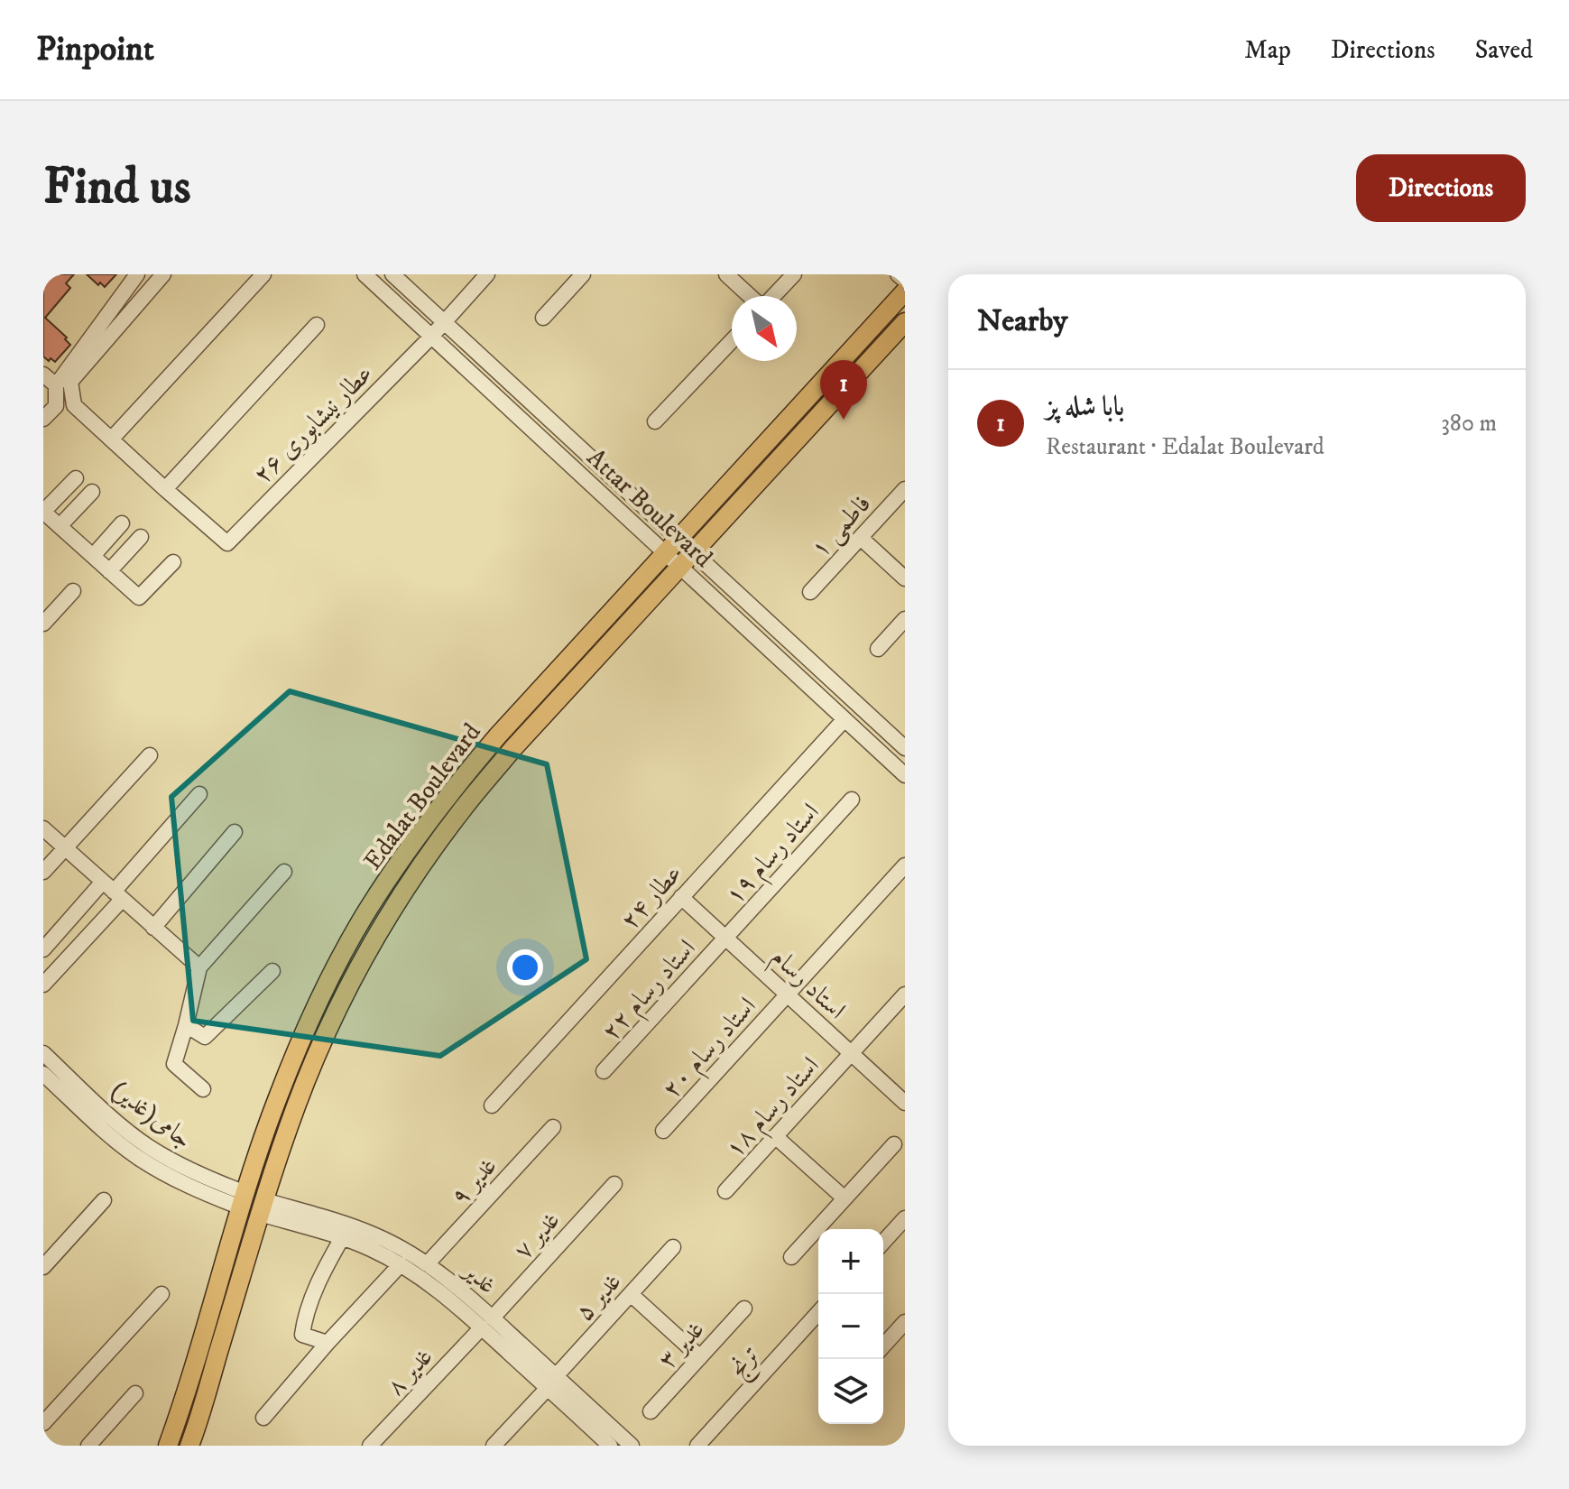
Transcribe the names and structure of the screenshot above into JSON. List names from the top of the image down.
{
  "streets": {
    "main road": ["Edalat Boulevard"],
    "street": [
      "عطار نیشابوری ۲۶",
      "Attar Boulevard",
      "فاطمی ۱",
      "استاد رسام ۱۹",
      "عطار ۲۴",
      "استاد رسام",
      "استاد رسام ۲۲",
      "استاد رسام ۲۰",
      "استاد رسام ۱۸",
      "جامی(غدیر)",
      "غدیر ۹",
      "غدیر ۷",
      "غدیر",
      "غدیر ۵",
      "غدیر ۳",
      "ترنج",
      "غدیر ۸"
    ]
  },
  "crossings": [
    ["عطار نیشابوری ۲۶", "Attar Boulevard"],
    ["Attar Boulevard", "Edalat Boulevard"],
    ["Attar Boulevard", "عطار ۲۴"],
    ["Edalat Boulevard", "جامی(غدیر)"],
    ["Edalat Boulevard", "غدیر"],
    ["استاد رسام ۱۹", "استاد رسام"],
    ["استاد رسام ۱۹", "استاد رسام ۲۲"],
    ["عطار ۲۴", "استاد رسام"],
    ["استاد رسام", "استاد رسام ۲۲"],
    ["استاد رسام", "استاد رسام ۲۰"],
    ["استاد رسام", "استاد رسام ۱۸"],
    ["غدیر ۹", "غدیر"],
    ["غدیر ۷", "غدیر"],
    ["غدیر ۷", "غدیر ۸"],
    ["غدیر", "غدیر ۵"],
    ["غدیر", "غدیر ۸"]
  ],
  "north": "bottom right",
  "page": {
    "header": "Pinpoint",
    "nav": ["Map", "Directions", "Saved"],
    "buttons": "Directions",
    "title": "Find us",
    "heading": "Nearby",
    "pins": "1",
    "list": [
      {
        "mark": "1",
        "name": "بابا شله پز",
        "note": "Restaurant · Edalat Boulevard",
        "value": "380 m"
      }
    ],
    "map_buttons": ["+", "−"]
  }
}
